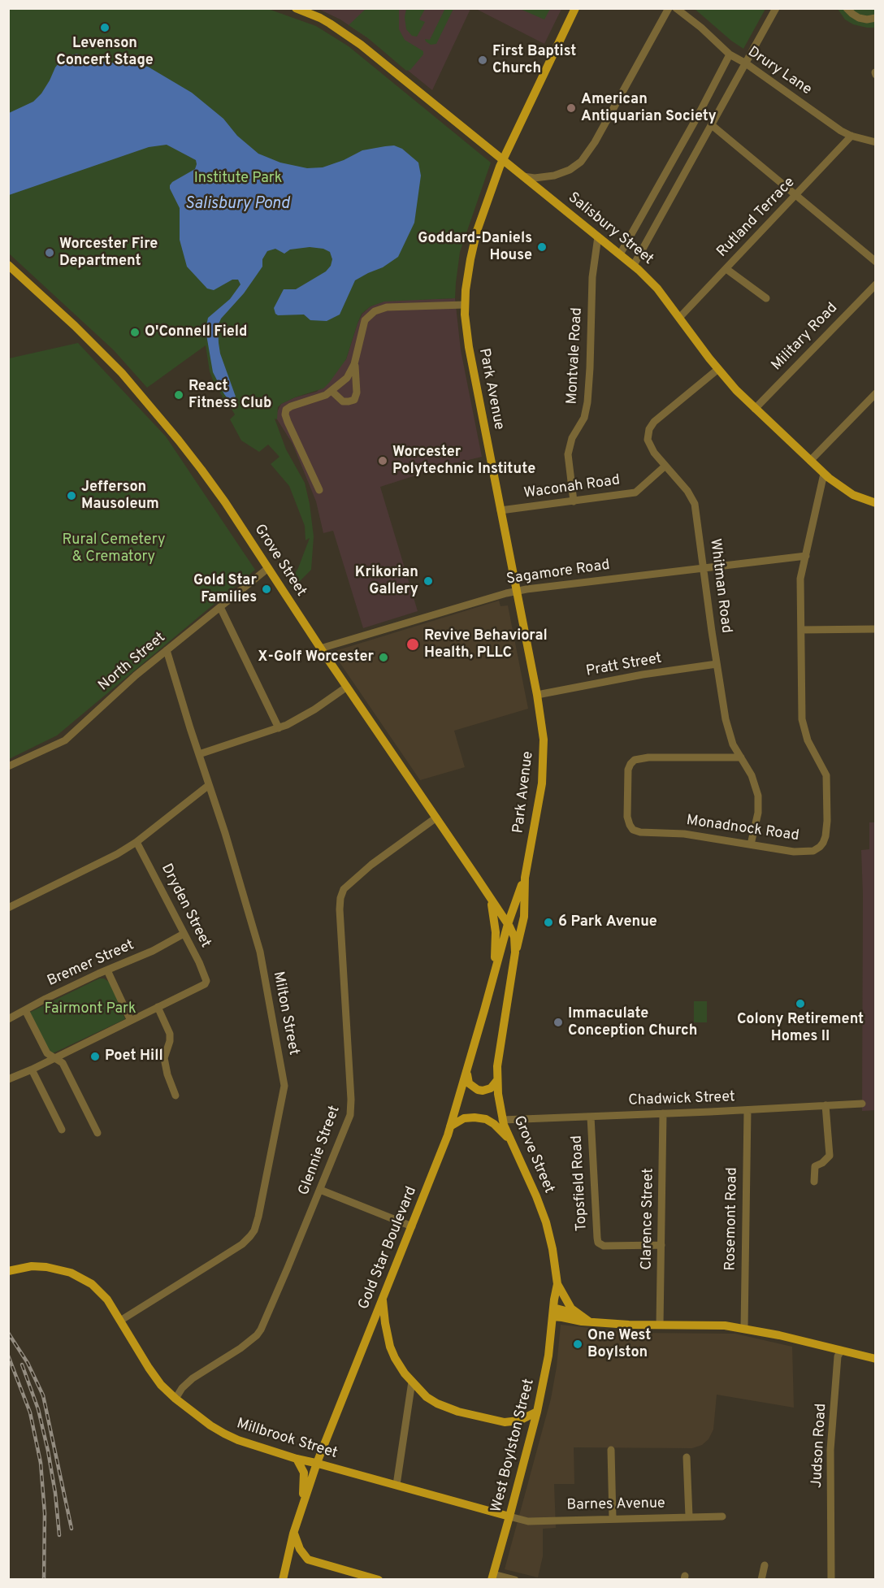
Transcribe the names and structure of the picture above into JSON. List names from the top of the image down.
{
  "streets": {
    "main road": [
      "Salisbury Street",
      "Park Avenue",
      "Grove Street",
      "Gold Star Boulevard",
      "Millbrook Street",
      "West Boylston Street"
    ],
    "street": [
      "Drury Lane",
      "Rutland Terrace",
      "Military Road",
      "Montvale Road",
      "Waconah Road",
      "Sagamore Road",
      "Whitman Road",
      "North Street",
      "Pratt Street",
      "Monadnock Road",
      "Dryden Street",
      "Bremer Street",
      "Milton Street",
      "Chadwick Street",
      "Glennie Street",
      "Topsfield Road",
      "Clarence Street",
      "Rosemont Road",
      "Judson Road",
      "Barnes Avenue"
    ]
  },
  "crossings": [
    ["Drury Lane", "Rutland Terrace"],
    ["Rutland Terrace", "Salisbury Street"],
    ["Salisbury Street", "Military Road"],
    ["Salisbury Street", "Montvale Road"],
    ["Salisbury Street", "Park Avenue"],
    ["Salisbury Street", "Whitman Road"],
    ["Salisbury Street", "Monadnock Road"],
    ["Montvale Road", "Waconah Road"],
    ["Park Avenue", "Waconah Road"],
    ["Park Avenue", "Grove Street"],
    ["Park Avenue", "Sagamore Road"],
    ["Park Avenue", "Pratt Street"],
    ["Park Avenue", "Gold Star Boulevard"],
    ["Waconah Road", "Whitman Road"],
    ["Grove Street", "Sagamore Road"],
    ["Grove Street", "North Street"],
    ["Grove Street", "Chadwick Street"],
    ["Grove Street", "Glennie Street"],
    ["Grove Street", "Gold Star Boulevard"],
    ["Grove Street", "West Boylston Street"],
    ["Sagamore Road", "Whitman Road"],
    ["Sagamore Road", "Monadnock Road"],
    ["Whitman Road", "Pratt Street"],
    ["Whitman Road", "Monadnock Road"],
    ["North Street", "Milton Street"],
    ["Dryden Street", "Bremer Street"],
    ["Milton Street", "Millbrook Street"],
    ["Chadwick Street", "Topsfield Road"],
    ["Chadwick Street", "Clarence Street"],
    ["Chadwick Street", "Rosemont Road"],
    ["Glennie Street", "Millbrook Street"],
    ["Topsfield Road", "Clarence Street"],
    ["Gold Star Boulevard", "Millbrook Street"],
    ["Millbrook Street", "West Boylston Street"],
    ["Millbrook Street", "Barnes Avenue"],
    ["West Boylston Street", "Barnes Avenue"]
  ],
  "water": ["Salisbury Pond"],
  "parks": ["Institute Park", "Rural Cemetery & Crematory", "Fairmont Park"],
  "places": [
    "Levenson Concert Stage",
    "First Baptist Church",
    "American Antiquarian Society",
    "Goddard-Daniels House",
    "Worcester Fire Department",
    "O'Connell Field",
    "React Fitness Club",
    "Worcester Polytechnic Institute",
    "Jefferson Mausoleum",
    "Krikorian Gallery",
    "Gold Star Families",
    "Revive Behavioral Health, PLLC",
    "X-Golf Worcester",
    "6 Park Avenue",
    "Colony Retirement Homes II",
    "Immaculate Conception Church",
    "Poet Hill",
    "One West Boylston"
  ]
}
